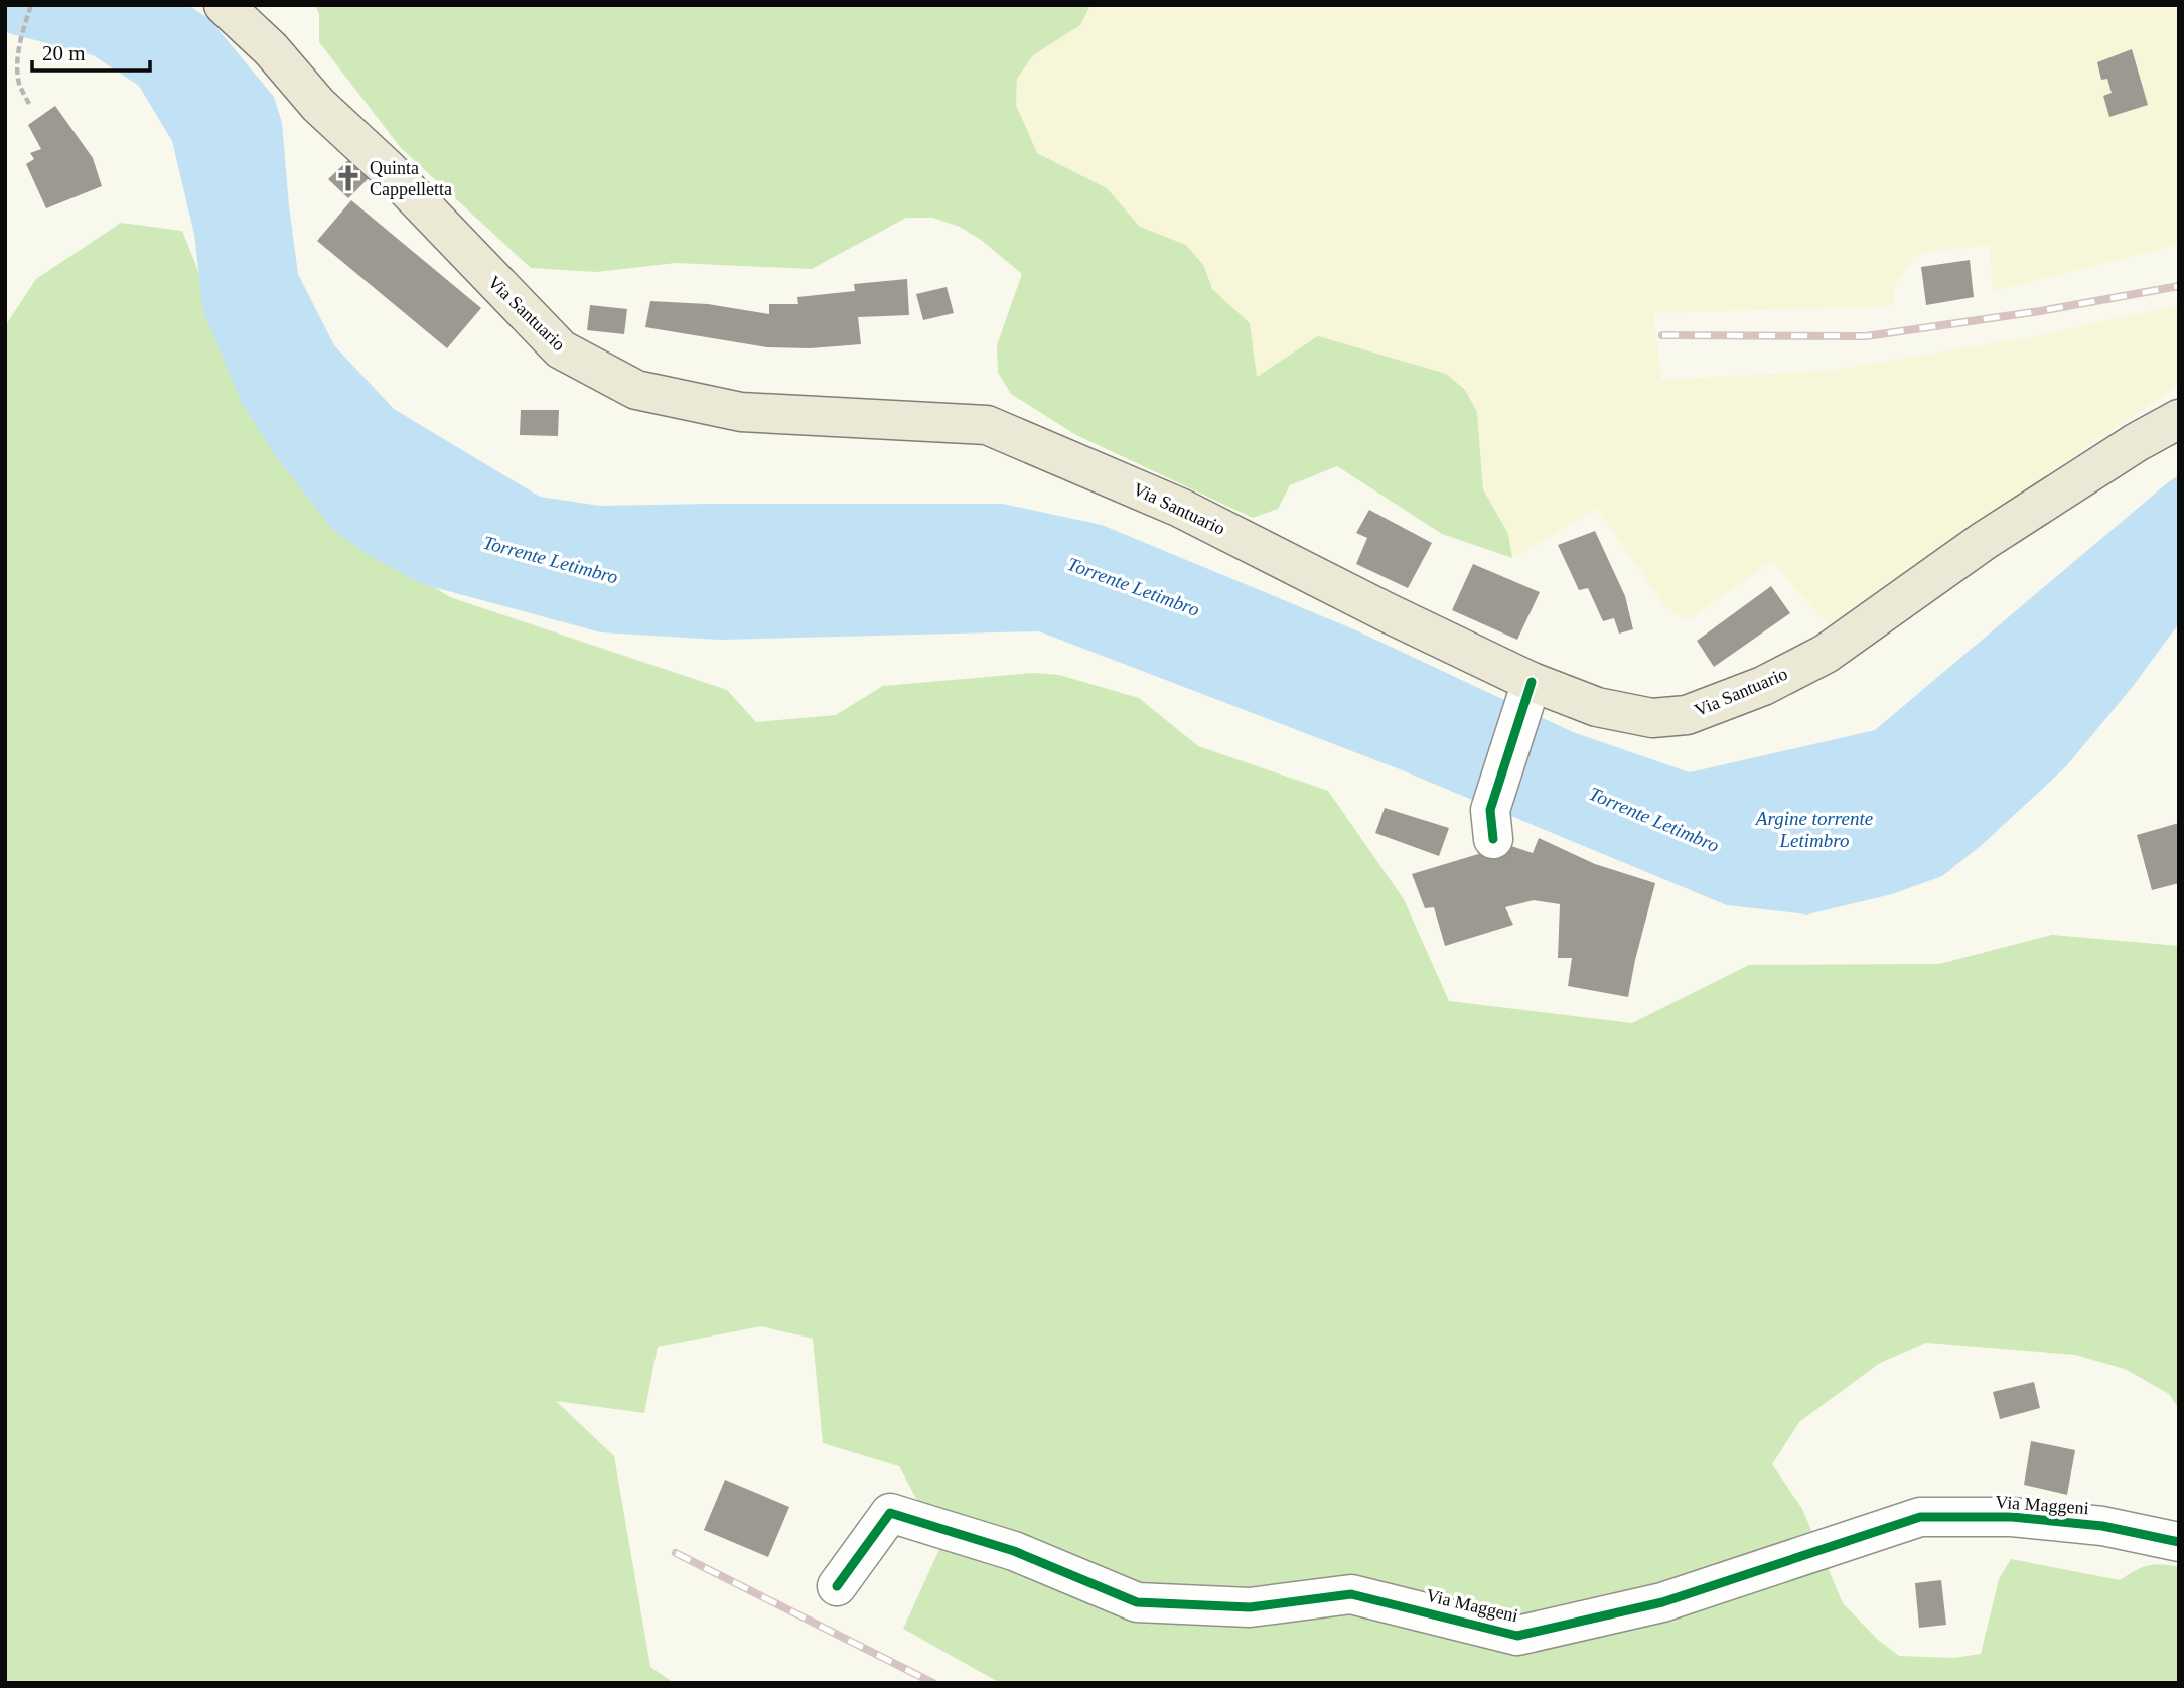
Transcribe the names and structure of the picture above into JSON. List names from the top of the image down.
{
  "streets": {
    "main road": ["Via Santuario"],
    "street": ["Via Maggeni"]
  },
  "water": ["Torrente Letimbro", "Argine torrente Letimbro"],
  "places": {
    "church": ["Quinta Cappelletta"]
  },
  "scale_bar": "20 m"
}
